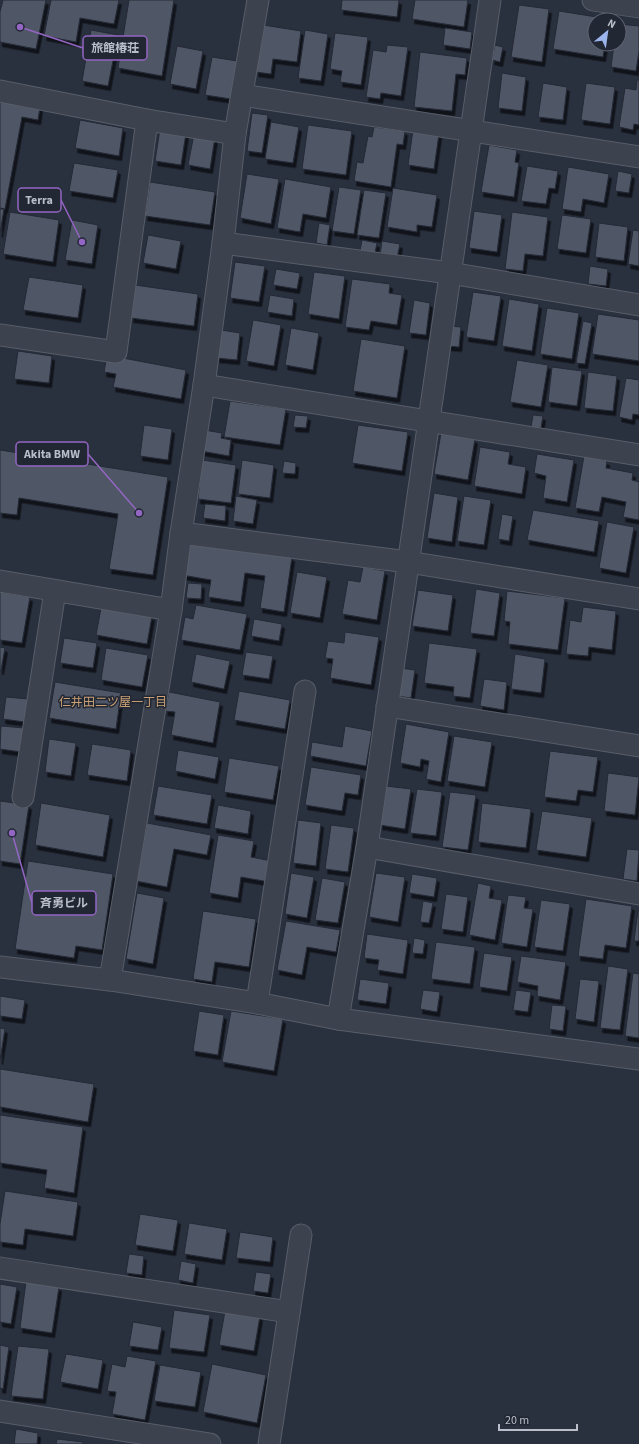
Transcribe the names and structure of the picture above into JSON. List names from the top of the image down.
{
  "districts": ["仁井田二ツ屋一丁目"],
  "places": [
    "旅館椿荘",
    "Terra",
    "Akita BMW",
    "斉勇ビル"
  ],
  "scale_bar": "20 m",
  "north": "top right"
}
